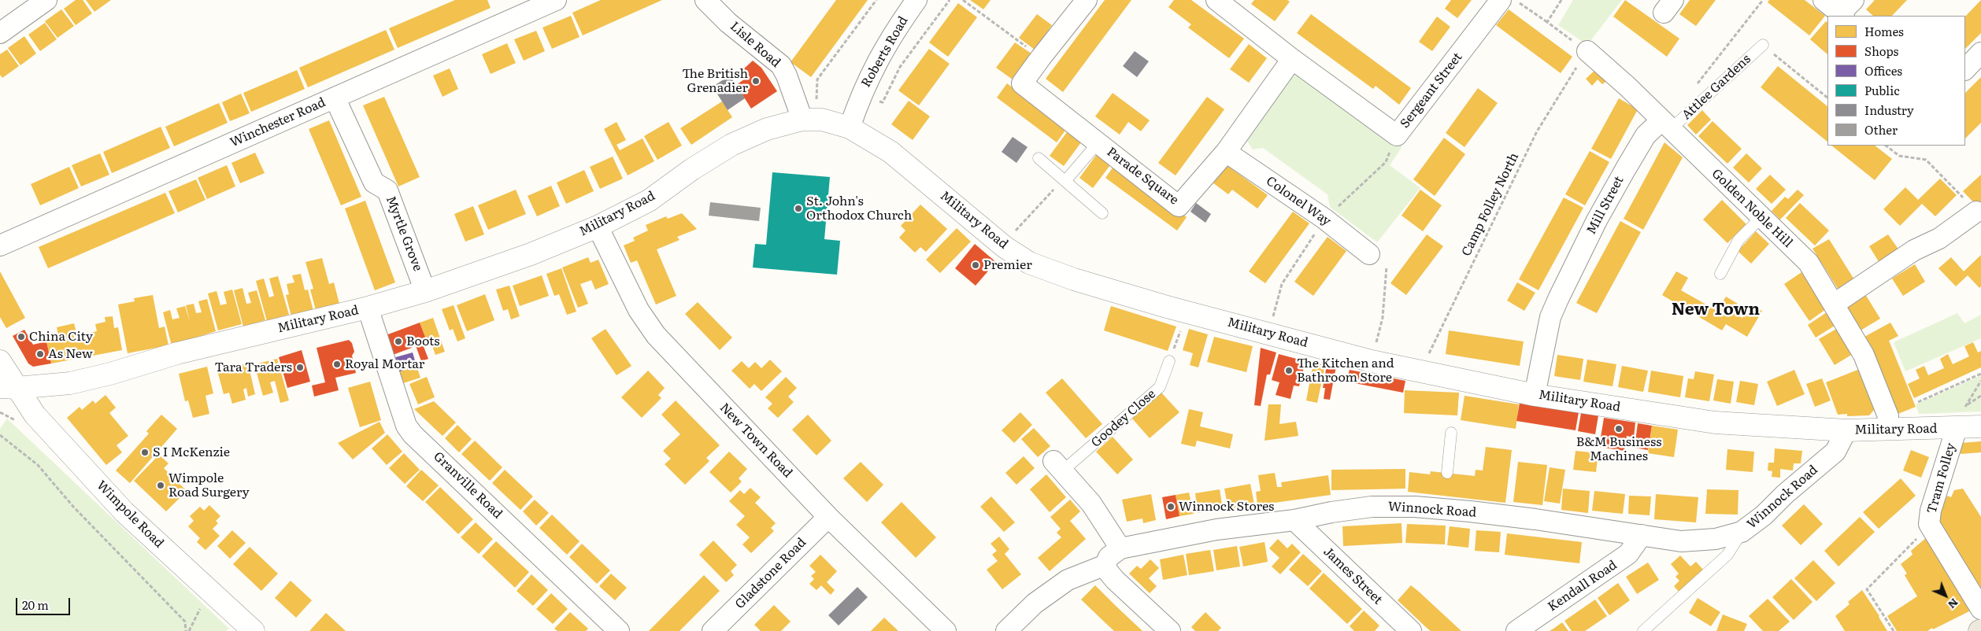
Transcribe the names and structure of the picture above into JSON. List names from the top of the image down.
{
  "streets": {
    "street": [
      "Lisle Road",
      "Roberts Road",
      "Sergeant Street",
      "Winchester Road",
      "Parade Square",
      "Colonel Way",
      "Mill Street",
      "Golden Noble Hill",
      "Military Road",
      "Myrtle Grove",
      "Goodey Close",
      "New Town Road",
      "Tram Folley",
      "Granville Road",
      "Winnock Road",
      "Wimpole Road",
      "Gladstone Road",
      "James Street",
      "Kendall Road"
    ],
    "lane": ["Attlee Gardens"],
    "path": ["Camp Folley North"]
  },
  "crossings": [
    ["Lisle Road", "Military Road"],
    ["Roberts Road", "Military Road"],
    ["Attlee Gardens", "Mill Street"],
    ["Attlee Gardens", "Golden Noble Hill"],
    ["Sergeant Street", "Parade Square"],
    ["Winchester Road", "Myrtle Grove"],
    ["Parade Square", "Colonel Way"],
    ["Camp Folley North", "Military Road"],
    ["Mill Street", "Golden Noble Hill"],
    ["Mill Street", "Military Road"],
    ["Golden Noble Hill", "Military Road"],
    ["Military Road", "Myrtle Grove"],
    ["Military Road", "New Town Road"],
    ["Military Road", "Tram Folley"],
    ["Military Road", "Granville Road"],
    ["Military Road", "Winnock Road"],
    ["Military Road", "Wimpole Road"],
    ["Goodey Close", "Winnock Road"],
    ["New Town Road", "Gladstone Road"],
    ["Winnock Road", "James Street"],
    ["Winnock Road", "Kendall Road"]
  ],
  "districts": ["New Town"],
  "places": [
    "The British Grenadier",
    "St. John's Orthodox Church",
    "Premier",
    "China City",
    "Boots",
    "As New",
    "Royal Mortar",
    "Tara Traders",
    "The Kitchen and Bathroom Store",
    "B&M Business Machines",
    "S I McKenzie",
    "Wimpole Road Surgery",
    "Winnock Stores"
  ],
  "legend": [
    "Homes",
    "Shops",
    "Offices",
    "Public",
    "Industry",
    "Other"
  ],
  "scale_bar": "20 m",
  "north": "bottom right"
}
